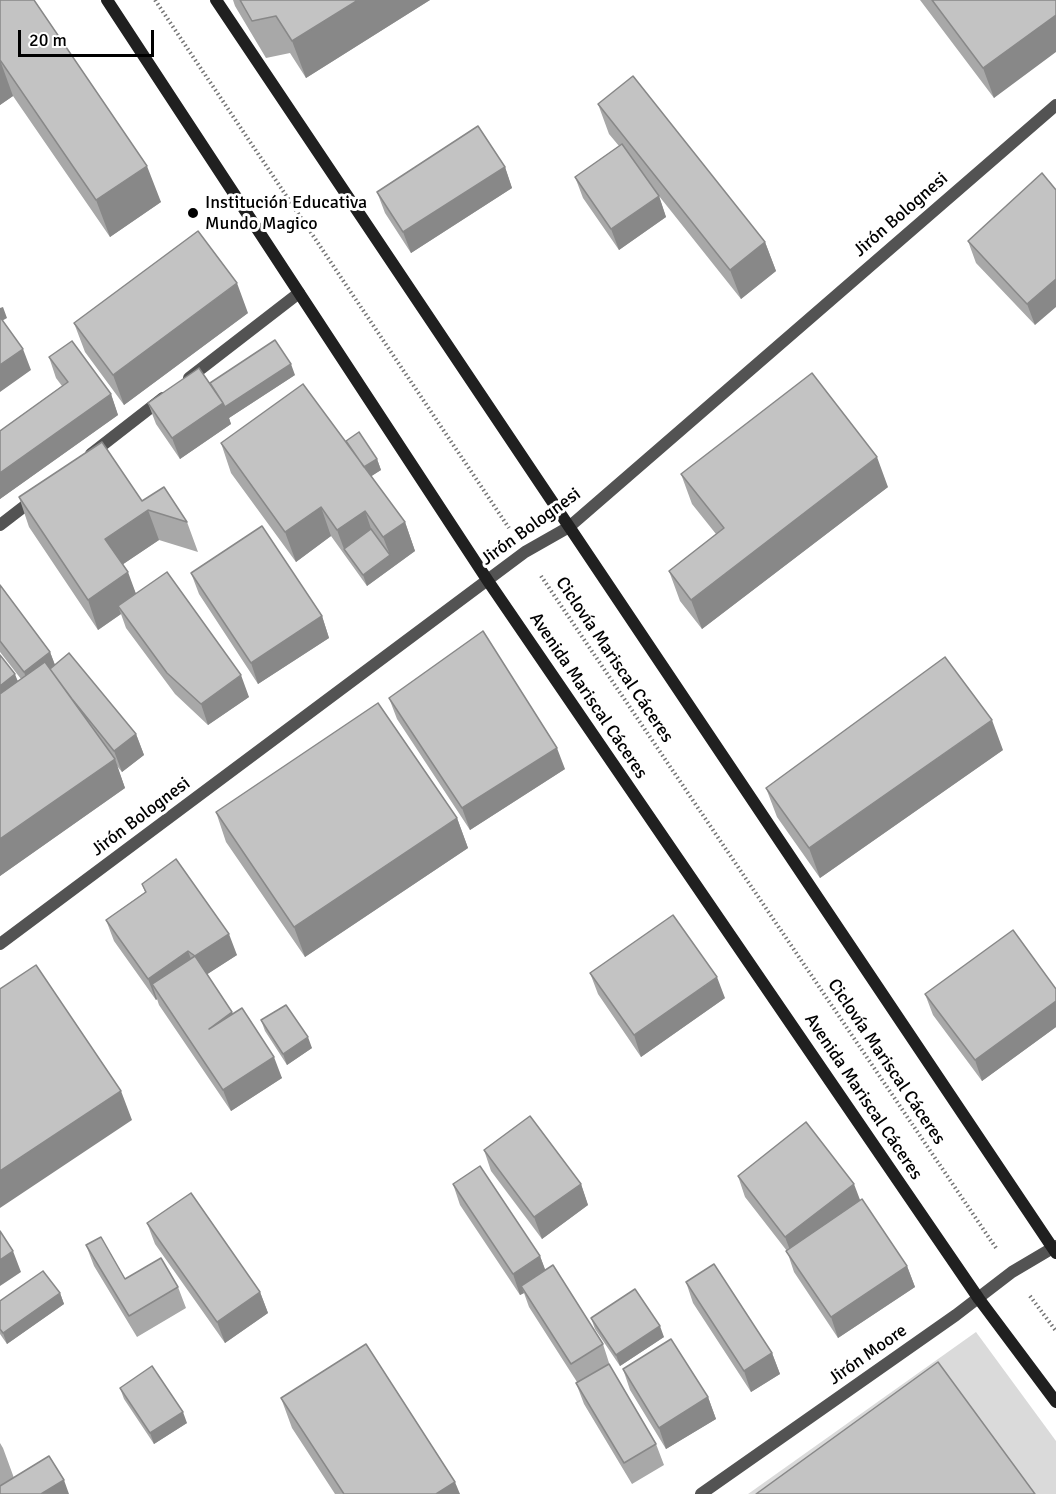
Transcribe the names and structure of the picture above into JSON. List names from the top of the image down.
{
  "streets": {
    "main road": ["Avenida Mariscal Cáceres"],
    "street": ["Jirón Bolognesi", "Jirón Moore"],
    "path": ["Ciclovía Mariscal Cáceres"]
  },
  "crossings": [
    ["Jirón Bolognesi", "Ciclovía Mariscal Cáceres"],
    ["Jirón Bolognesi", "Avenida Mariscal Cáceres"],
    ["Ciclovía Mariscal Cáceres", "Jirón Moore"],
    ["Avenida Mariscal Cáceres", "Jirón Moore"]
  ],
  "places": ["Institución Educativa Mundo Magico"],
  "scale_bar": "20 m"
}
